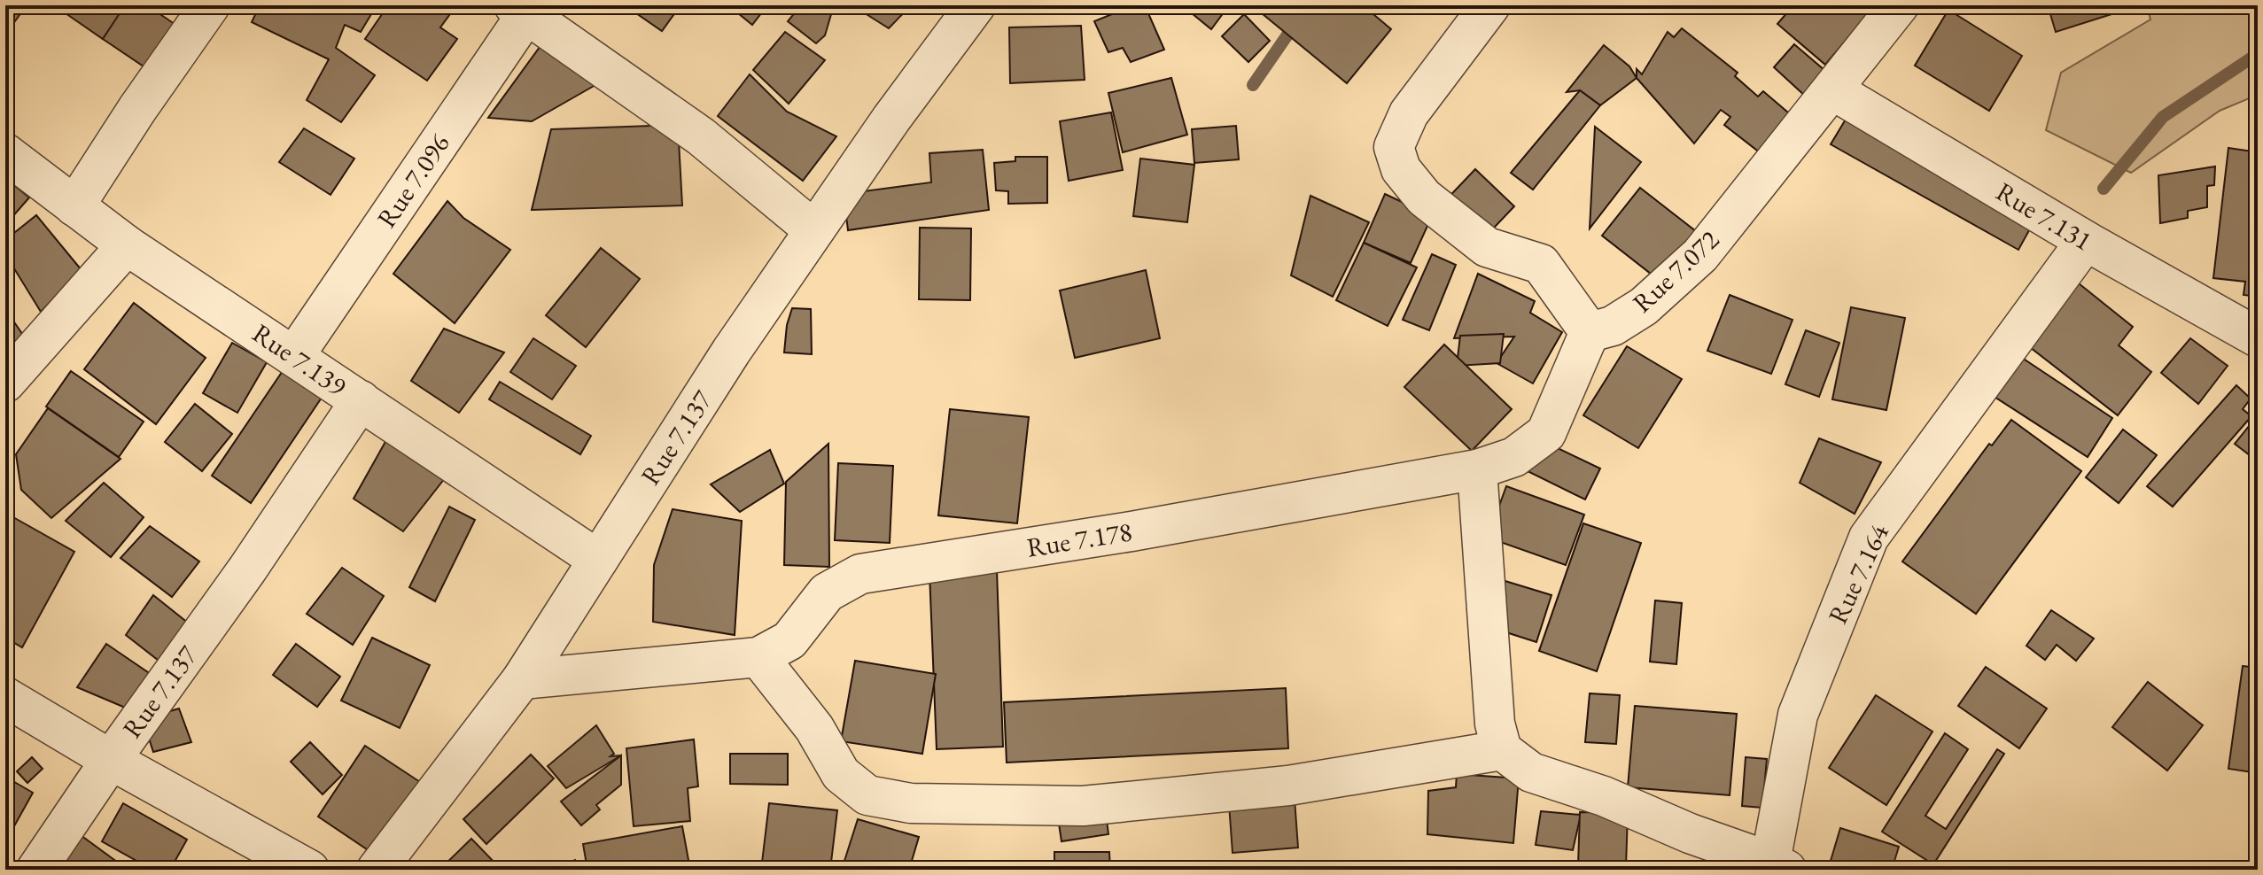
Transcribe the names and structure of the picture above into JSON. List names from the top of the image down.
{
  "streets": {
    "street": [
      "Rue 7.096",
      "Rue 7.131",
      "Rue 7.072",
      "Rue 7.139",
      "Rue 7.137",
      "Rue 7.178",
      "Rue 7.164"
    ]
  },
  "crossings": [
    ["Rue 7.096", "Rue 7.139"],
    ["Rue 7.131", "Rue 7.072"],
    ["Rue 7.131", "Rue 7.164"],
    ["Rue 7.072", "Rue 7.178"],
    ["Rue 7.139", "Rue 7.137"],
    ["Rue 7.137", "Rue 7.178"]
  ]
}
